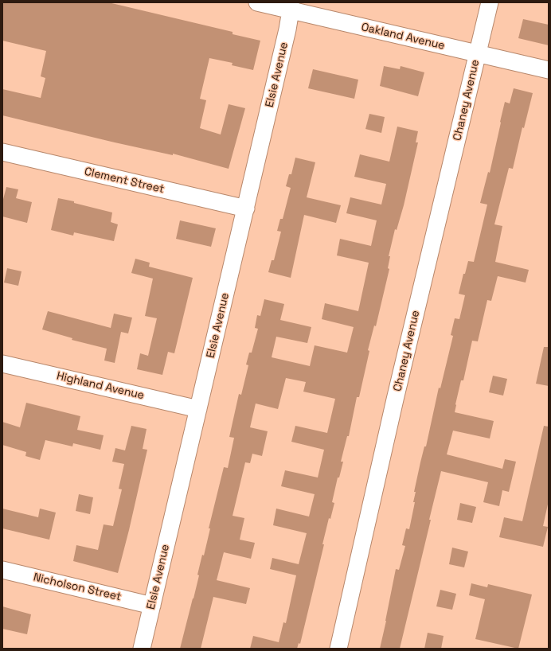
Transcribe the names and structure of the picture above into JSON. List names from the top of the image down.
{
  "streets": {
    "street": [
      "Oakland Avenue",
      "Elsie Avenue",
      "Chaney Avenue",
      "Clement Street",
      "Highland Avenue",
      "Nicholson Street"
    ]
  },
  "crossings": [
    ["Oakland Avenue", "Elsie Avenue"],
    ["Oakland Avenue", "Chaney Avenue"],
    ["Elsie Avenue", "Clement Street"],
    ["Elsie Avenue", "Highland Avenue"],
    ["Elsie Avenue", "Nicholson Street"]
  ]
}
